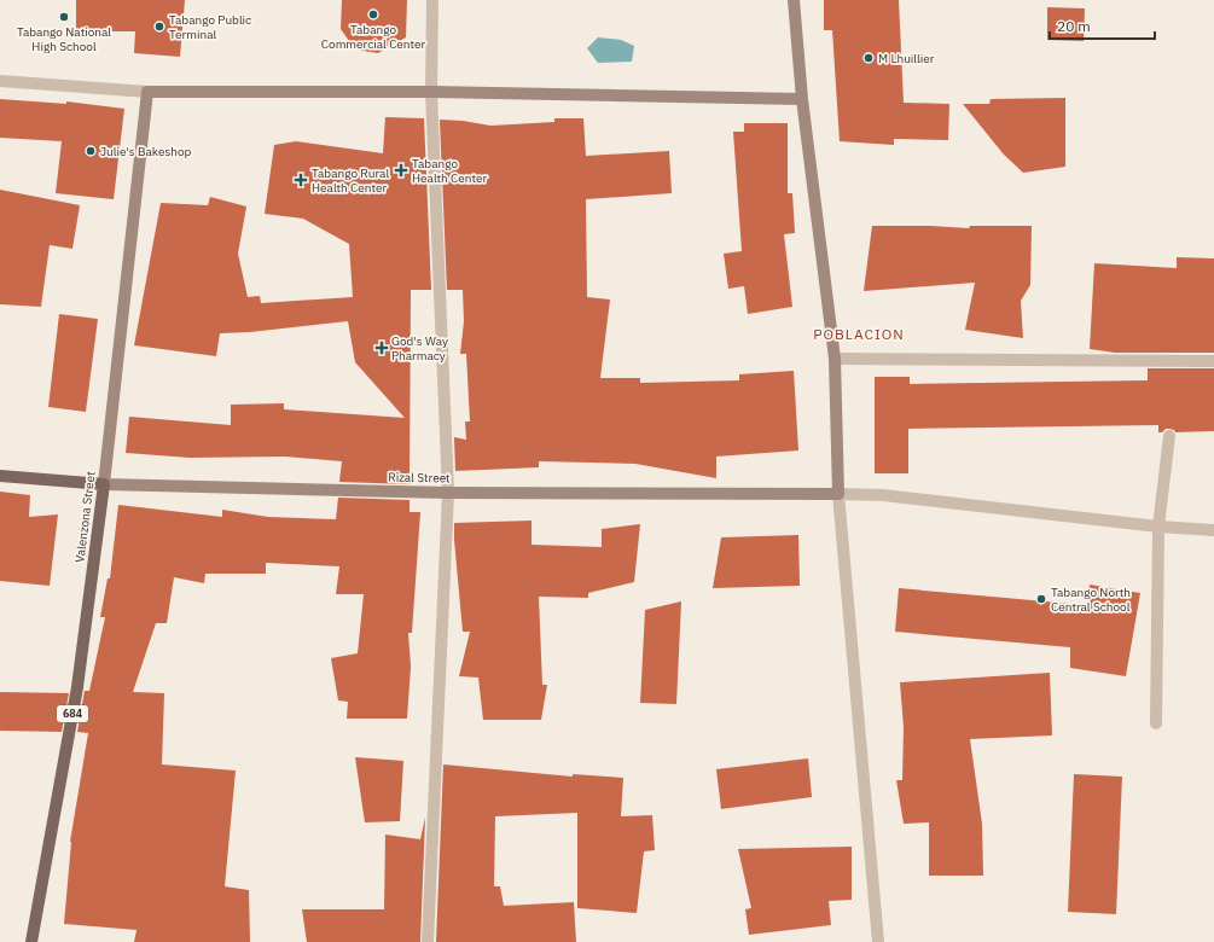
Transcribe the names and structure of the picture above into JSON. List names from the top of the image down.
{
  "streets": {
    "main road": ["Rizal Street", "Valenzona Street", "684"]
  },
  "crossings": [
    ["Rizal Street", "Valenzona Street"]
  ],
  "districts": ["POBLACION"],
  "places": {
    "other": [
      "Tabango Commercial Center",
      "Tabango National High School",
      "Tabango Public Terminal",
      "M Lhuillier",
      "Julie's Bakeshop",
      "Tabango North Central School"
    ],
    "health": ["Tabango Health Center", "Tabango Rural Health Center", "God's Way Pharmacy"]
  },
  "scale_bar": "20 m"
}
